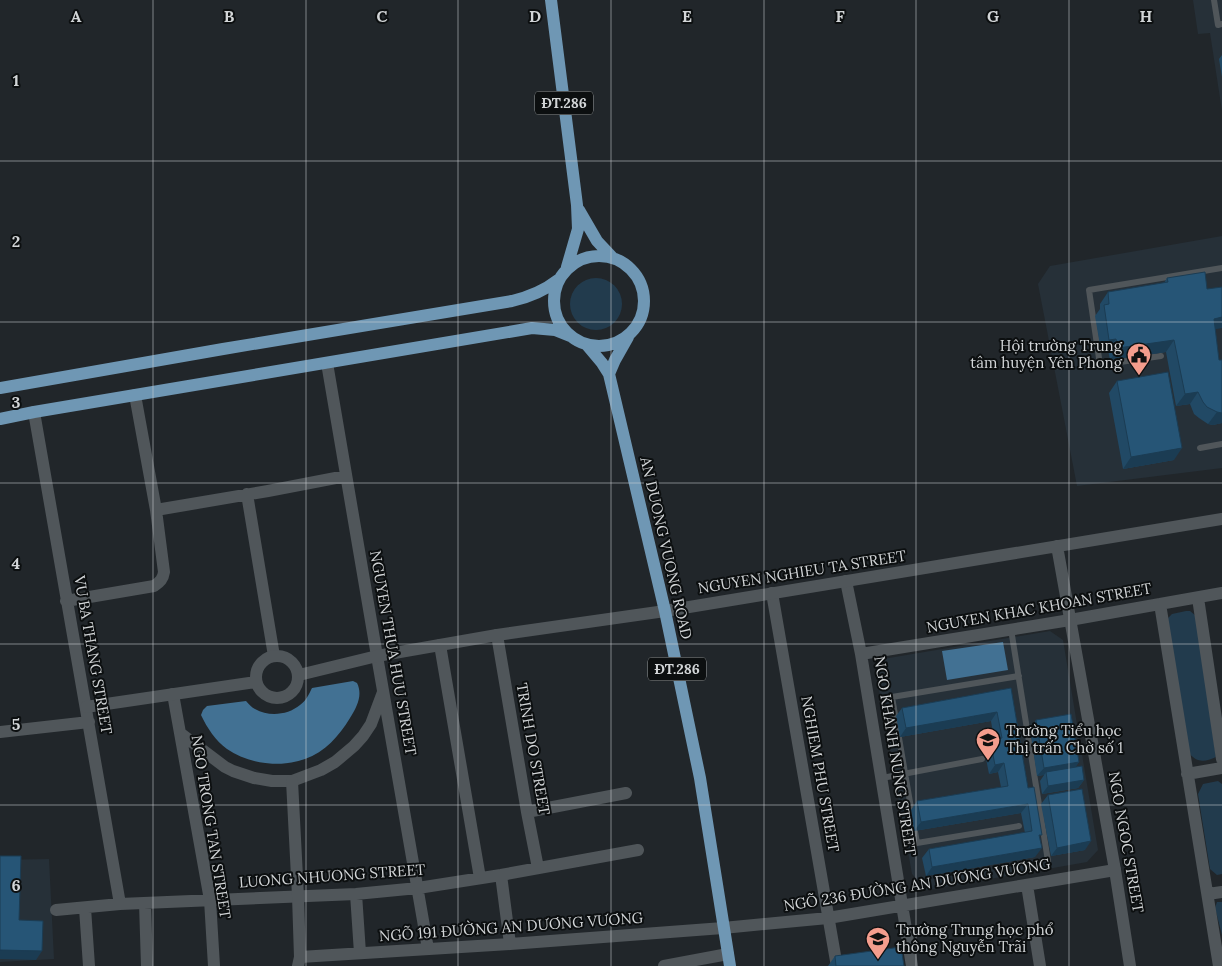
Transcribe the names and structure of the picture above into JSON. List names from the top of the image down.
{
  "streets": {
    "main road": ["ĐT.286", "AN DUONG VUONG ROAD"],
    "street": [
      "NGUYEN NGHIEU TA STREET",
      "NGUYEN KHAC KHOAN STREET",
      "NGUYEN THUA HUU STREET",
      "VU BA THANG STREET",
      "TRINH DO STREET",
      "NGO KHANH NUNG STREET",
      "NGHIEM PHU STREET",
      "NGO TRONG TAN STREET",
      "NGO NGOC STREET",
      "LUONG NHUONG STREET",
      "NGÕ 236 ĐƯỜNG AN DƯƠNG VƯƠNG",
      "NGÕ 191 ĐƯỜNG AN DƯƠNG VƯƠNG"
    ]
  },
  "crossings": [
    ["ĐT.286", "AN DUONG VUONG ROAD"],
    ["AN DUONG VUONG ROAD", "NGUYEN NGHIEU TA STREET"],
    ["AN DUONG VUONG ROAD", "NGÕ 236 ĐƯỜNG AN DƯƠNG VƯƠNG"],
    ["AN DUONG VUONG ROAD", "NGÕ 191 ĐƯỜNG AN DƯƠNG VƯƠNG"],
    ["NGUYEN NGHIEU TA STREET", "NGUYEN THUA HUU STREET"],
    ["NGUYEN NGHIEU TA STREET", "TRINH DO STREET"],
    ["NGUYEN NGHIEU TA STREET", "NGO KHANH NUNG STREET"],
    ["NGUYEN NGHIEU TA STREET", "NGHIEM PHU STREET"],
    ["NGUYEN NGHIEU TA STREET", "NGO NGOC STREET"],
    ["NGUYEN KHAC KHOAN STREET", "NGO KHANH NUNG STREET"],
    ["NGUYEN KHAC KHOAN STREET", "NGO NGOC STREET"],
    ["NGUYEN THUA HUU STREET", "LUONG NHUONG STREET"],
    ["NGUYEN THUA HUU STREET", "NGÕ 191 ĐƯỜNG AN DƯƠNG VƯƠNG"],
    ["VU BA THANG STREET", "LUONG NHUONG STREET"],
    ["TRINH DO STREET", "LUONG NHUONG STREET"],
    ["NGO KHANH NUNG STREET", "NGÕ 236 ĐƯỜNG AN DƯƠNG VƯƠNG"],
    ["NGHIEM PHU STREET", "NGÕ 236 ĐƯỜNG AN DƯƠNG VƯƠNG"],
    ["NGO TRONG TAN STREET", "LUONG NHUONG STREET"],
    ["NGO NGOC STREET", "NGÕ 236 ĐƯỜNG AN DƯƠNG VƯƠNG"],
    ["NGÕ 236 ĐƯỜNG AN DƯƠNG VƯƠNG", "NGÕ 191 ĐƯỜNG AN DƯƠNG VƯƠNG"]
  ],
  "places": {
    "public building": ["Hội trường Trung tâm huyện Yên Phong"],
    "school or university": ["Trường Tiểu học Thị trấn Chờ số 1", "Trường Trung học phổ thông Nguyễn Trãi"]
  },
  "grid": {
    "columns": [
      "A",
      "B",
      "C",
      "D",
      "E",
      "F",
      "G",
      "H"
    ],
    "rows": [
      "1",
      "2",
      "3",
      "4",
      "5",
      "6"
    ]
  }
}
